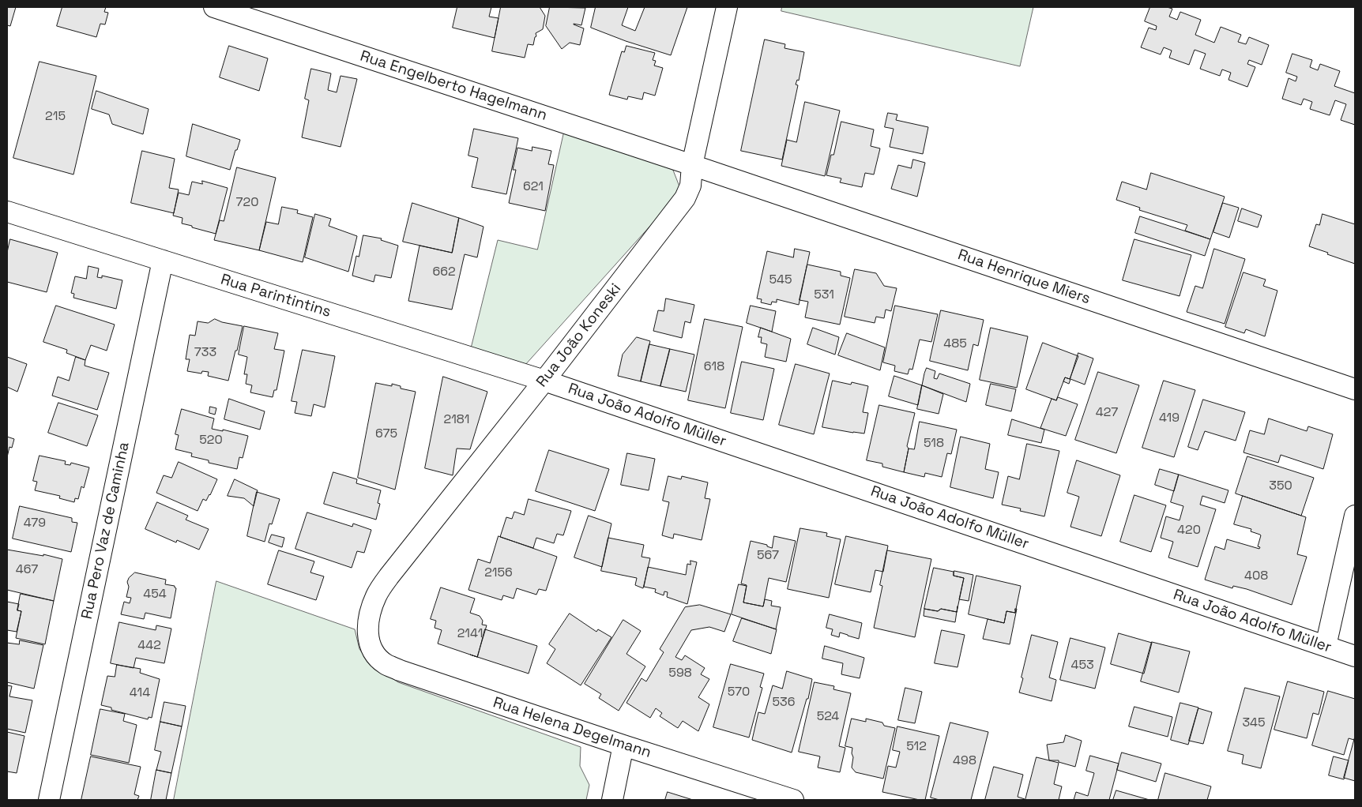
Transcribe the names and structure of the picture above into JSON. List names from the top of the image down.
{
  "streets": {
    "street": [
      "Rua Engelberto Hagelmann",
      "Rua Henrique Miers",
      "Rua Parintintins",
      "Rua João Koneski",
      "Rua João Adolfo Müller",
      "Rua Pero Vaz de Caminha",
      "Rua Helena Degelmann"
    ]
  },
  "crossings": [
    ["Rua Engelberto Hagelmann", "Rua Henrique Miers"],
    ["Rua Engelberto Hagelmann", "Rua João Koneski"],
    ["Rua Henrique Miers", "Rua João Koneski"],
    ["Rua Parintintins", "Rua João Koneski"],
    ["Rua Parintintins", "Rua João Adolfo Müller"],
    ["Rua Parintintins", "Rua Pero Vaz de Caminha"],
    ["Rua João Koneski", "Rua João Adolfo Müller"],
    ["Rua João Koneski", "Rua Helena Degelmann"]
  ],
  "house_numbers": [
    "215",
    "621",
    "720",
    "662",
    "545",
    "531",
    "485",
    "733",
    "618",
    "427",
    "419",
    "2181",
    "675",
    "520",
    "518",
    "350",
    "479",
    "420",
    "567",
    "467",
    "2156",
    "408",
    "454",
    "2141",
    "442",
    "453",
    "598",
    "570",
    "414",
    "536",
    "524",
    "345",
    "512",
    "498"
  ]
}
